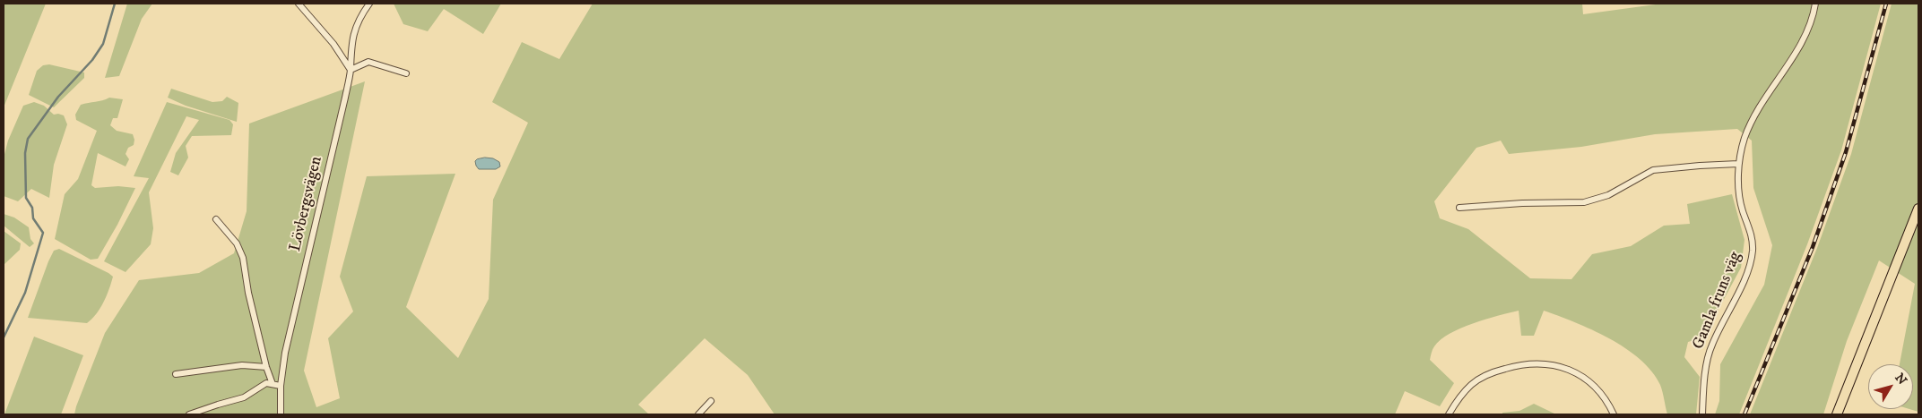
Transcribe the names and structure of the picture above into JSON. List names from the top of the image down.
{
  "streets": {
    "street": ["Lövbergsvägen", "Gamla fruns väg"]
  },
  "north": "top right"
}
